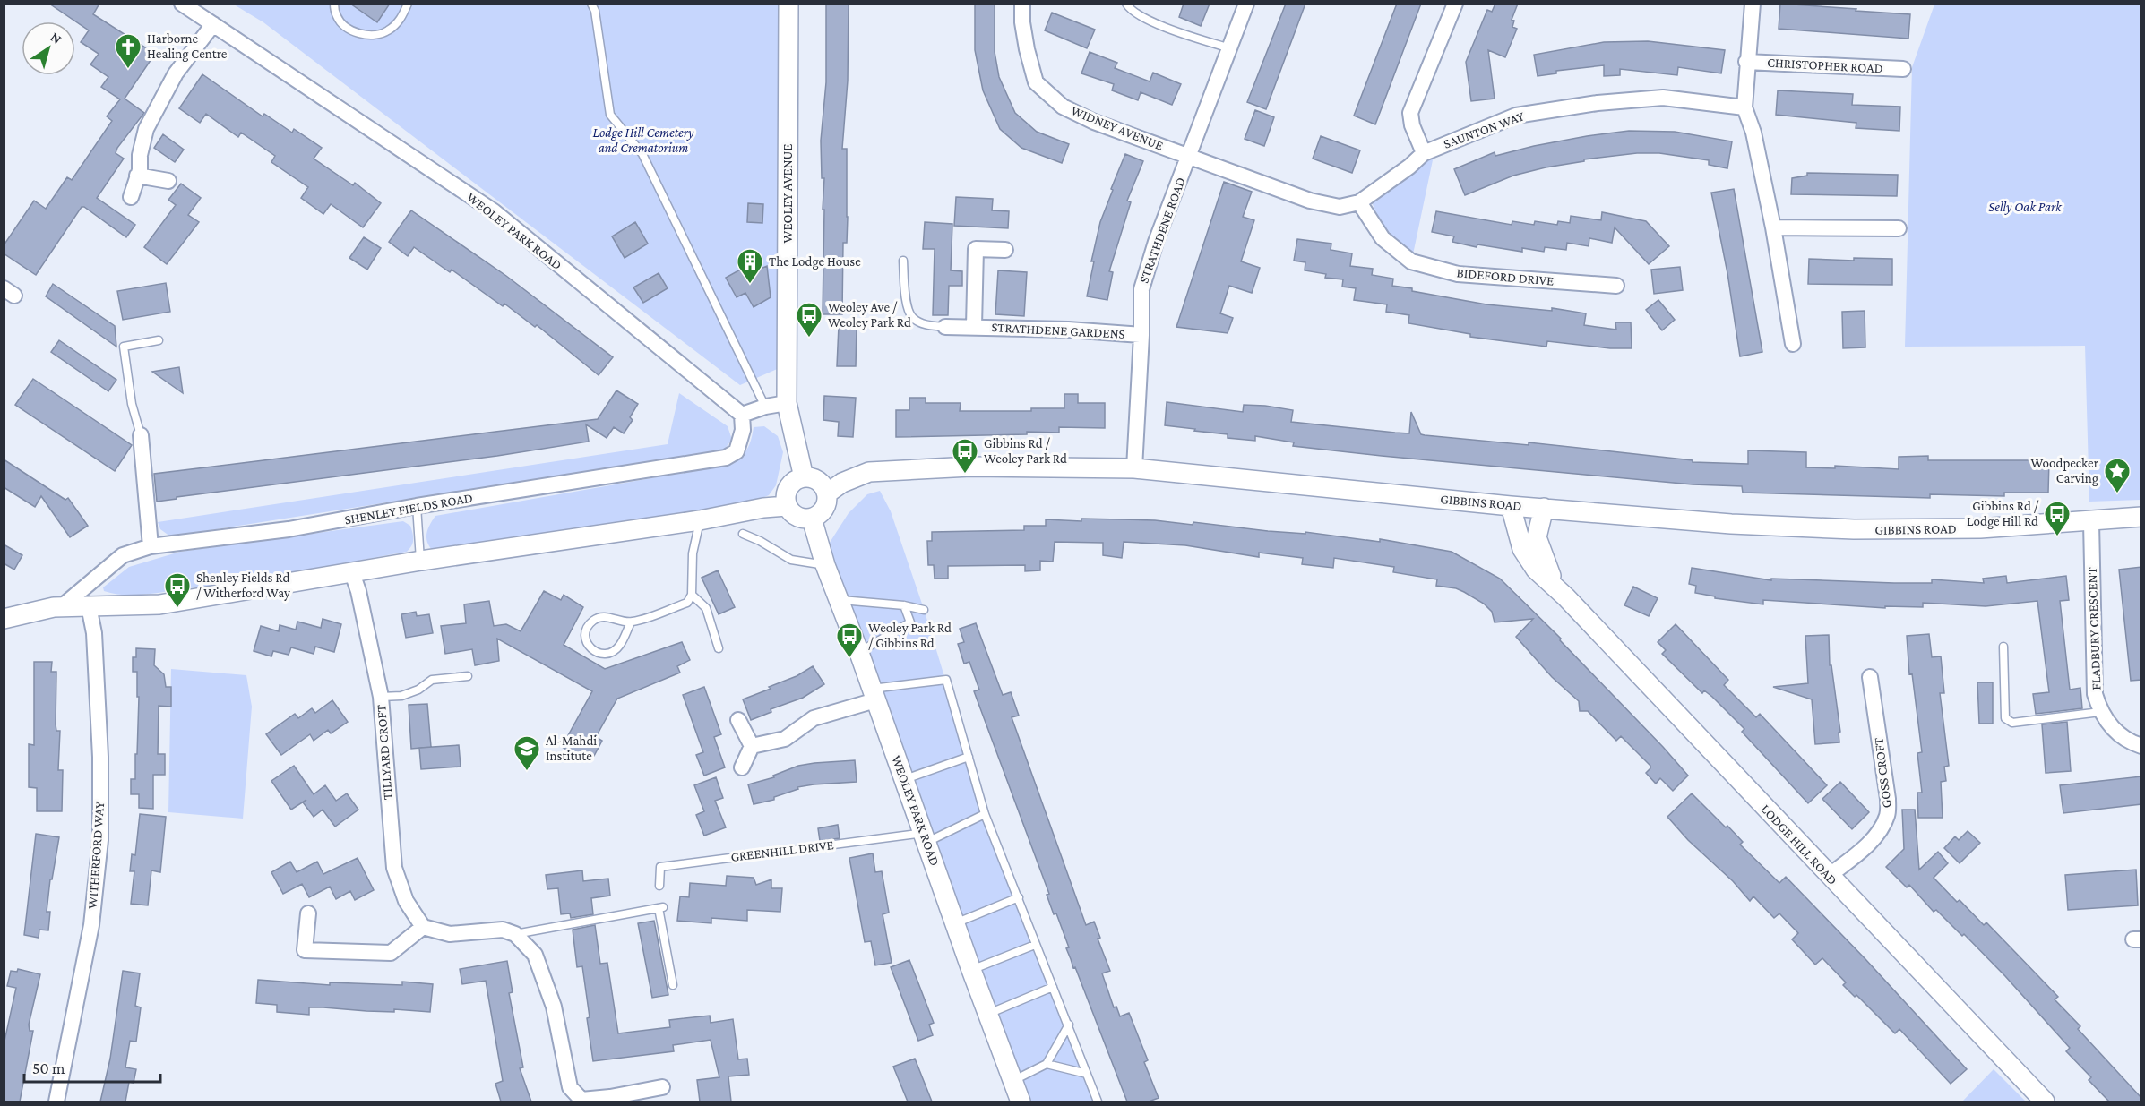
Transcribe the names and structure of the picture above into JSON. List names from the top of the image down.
{
  "streets": {
    "street": [
      "CHRISTOPHER ROAD",
      "WIDNEY AVENUE",
      "SAUNTON WAY",
      "WEOLEY AVENUE",
      "STRATHDENE ROAD",
      "WEOLEY PARK ROAD",
      "BIDEFORD DRIVE",
      "STRATHDENE GARDENS",
      "GIBBINS ROAD",
      "SHENLEY FIELDS ROAD",
      "FLADBURY CRESCENT",
      "TILLYARD CROFT",
      "GOSS CROFT",
      "LODGE HILL ROAD",
      "WITHERFORD WAY"
    ],
    "lane": ["GREENHILL DRIVE"]
  },
  "crossings": [
    ["CHRISTOPHER ROAD", "SAUNTON WAY"],
    ["WIDNEY AVENUE", "SAUNTON WAY"],
    ["WIDNEY AVENUE", "STRATHDENE ROAD"],
    ["SAUNTON WAY", "STRATHDENE ROAD"],
    ["SAUNTON WAY", "BIDEFORD DRIVE"],
    ["WEOLEY AVENUE", "WEOLEY PARK ROAD"],
    ["WEOLEY AVENUE", "GIBBINS ROAD"],
    ["WEOLEY AVENUE", "SHENLEY FIELDS ROAD"],
    ["STRATHDENE ROAD", "STRATHDENE GARDENS"],
    ["STRATHDENE ROAD", "GIBBINS ROAD"],
    ["WEOLEY PARK ROAD", "GIBBINS ROAD"],
    ["WEOLEY PARK ROAD", "SHENLEY FIELDS ROAD"],
    ["WEOLEY PARK ROAD", "GREENHILL DRIVE"],
    ["GIBBINS ROAD", "SHENLEY FIELDS ROAD"],
    ["GIBBINS ROAD", "FLADBURY CRESCENT"],
    ["GIBBINS ROAD", "LODGE HILL ROAD"],
    ["SHENLEY FIELDS ROAD", "TILLYARD CROFT"],
    ["SHENLEY FIELDS ROAD", "WITHERFORD WAY"],
    ["GOSS CROFT", "LODGE HILL ROAD"]
  ],
  "parks": ["Lodge Hill Cemetery and Crematorium", "Selly Oak Park"],
  "places": {
    "church": ["Harborne Healing Centre"],
    "building": ["The Lodge House"],
    "bus stop": [
      "Weoley Ave / Weoley Park Rd",
      "Gibbins Rd / Weoley Park Rd",
      "Gibbins Rd / Lodge Hill Rd",
      "Shenley Fields Rd / Witherford Way",
      "Weoley Park Rd / Gibbins Rd"
    ],
    "place": ["Woodpecker Carving"],
    "school or university": ["Al-Mahdi Institute"]
  },
  "scale_bar": "50 m",
  "north": "top right"
}
